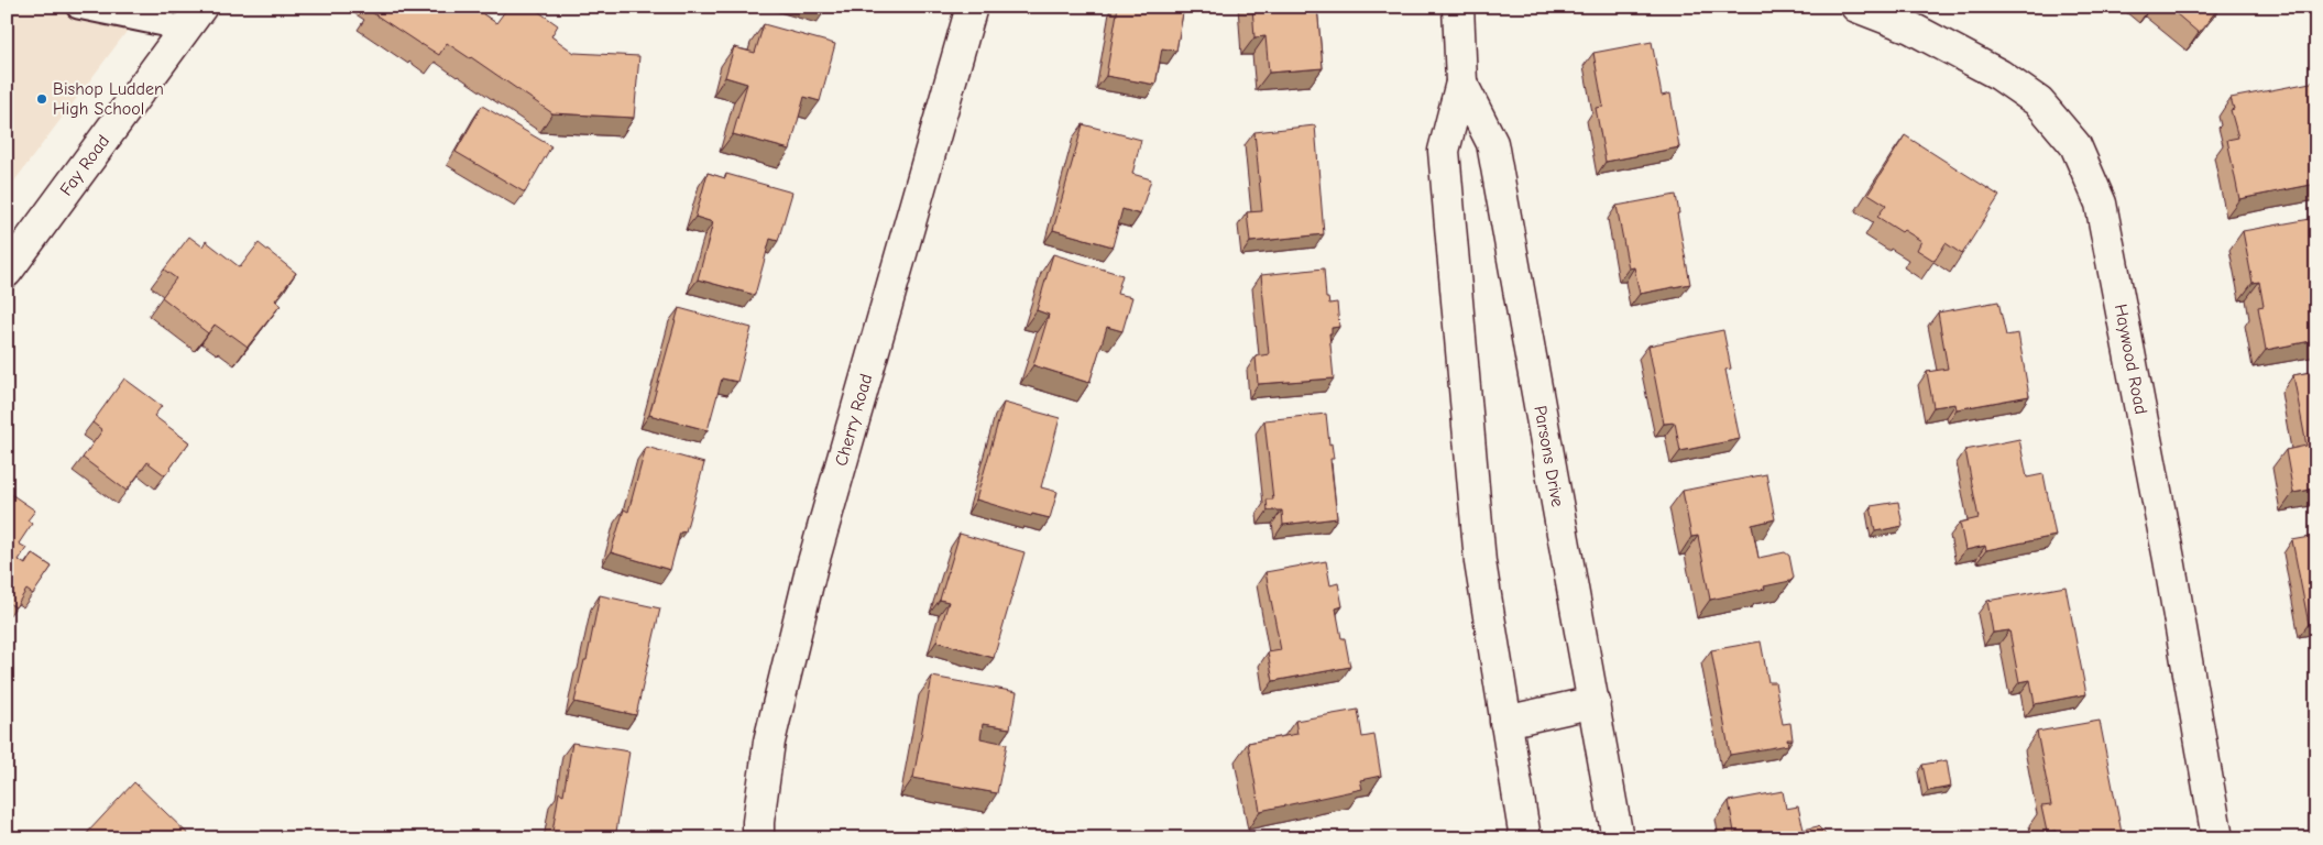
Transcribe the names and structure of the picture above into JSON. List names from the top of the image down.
{
  "streets": {
    "street": [
      "Fay Road",
      "Haywood Road",
      "Cherry Road",
      "Parsons Drive"
    ]
  },
  "places": ["Bishop Ludden High School"]
}
